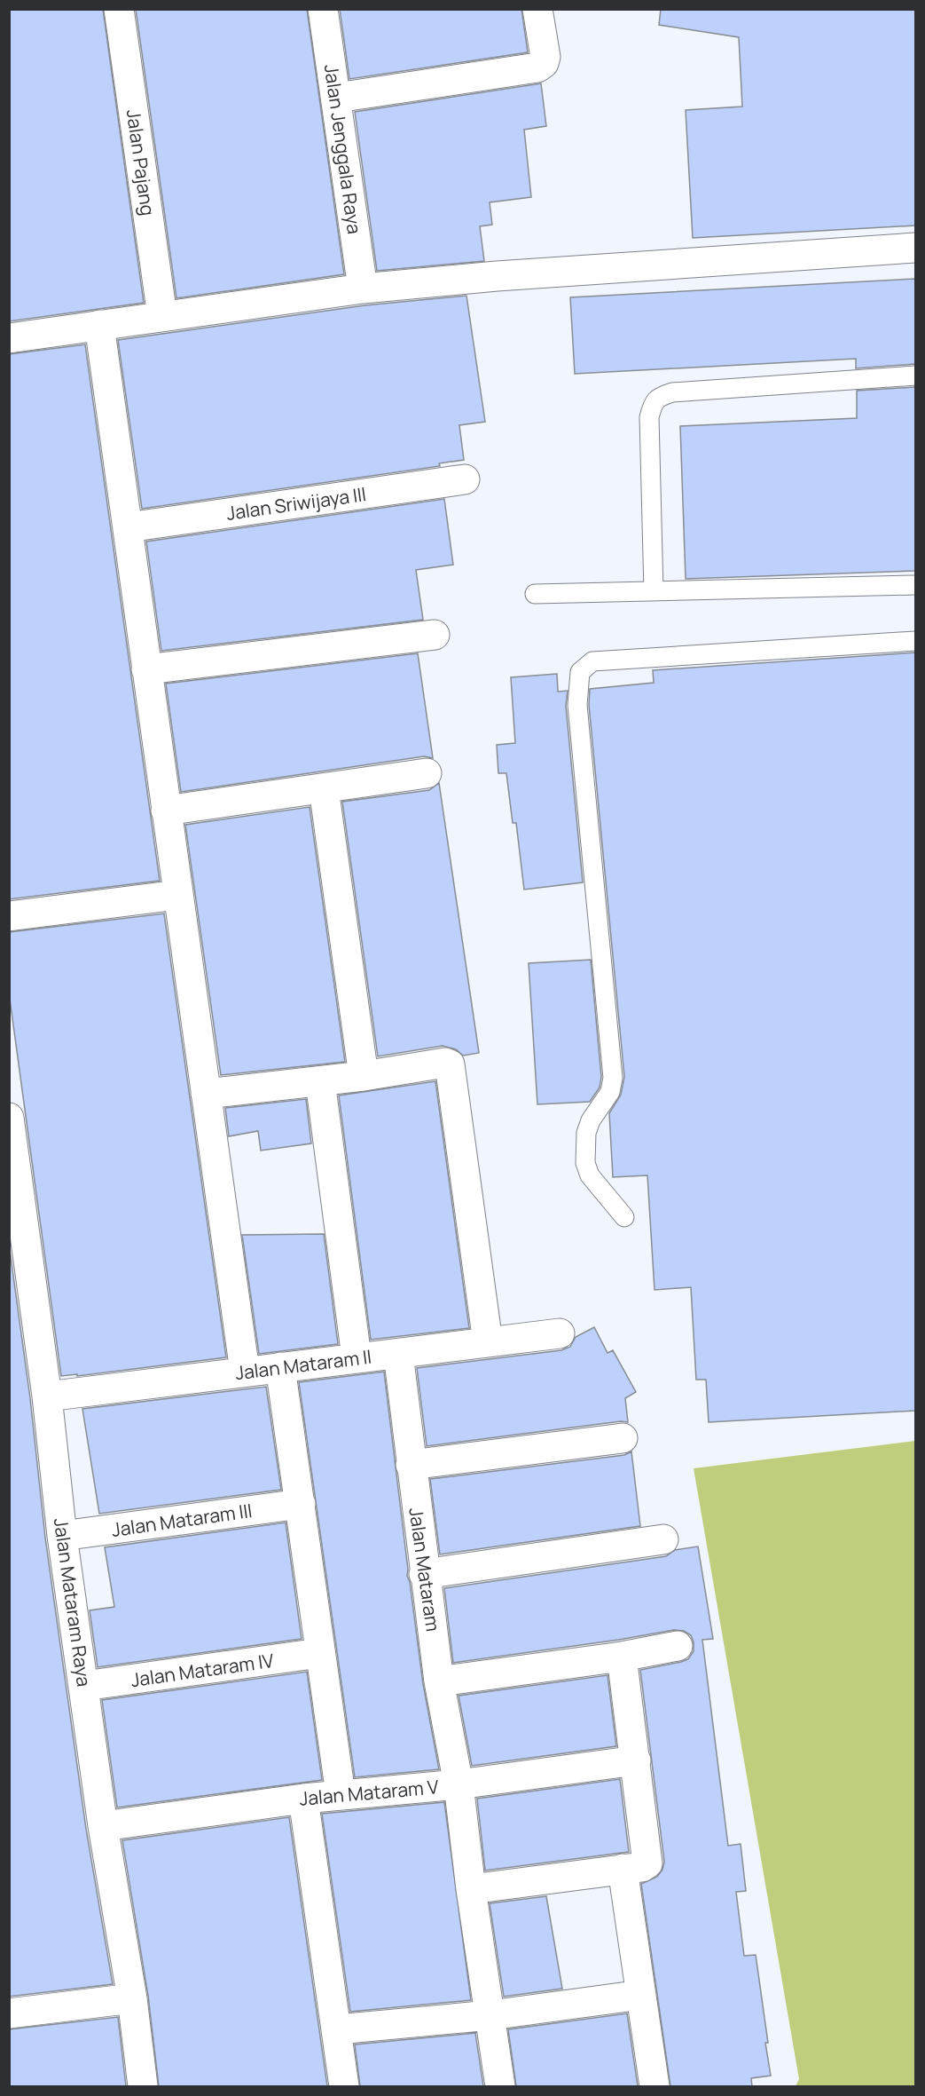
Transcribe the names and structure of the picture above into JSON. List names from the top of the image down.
{
  "streets": {
    "street": [
      "Jalan Jenggala Raya",
      "Jalan Pajang",
      "Jalan Sriwijaya III",
      "Jalan Mataram II",
      "Jalan Mataram III",
      "Jalan Mataram",
      "Jalan Mataram Raya",
      "Jalan Mataram IV",
      "Jalan Mataram V"
    ]
  },
  "crossings": [
    ["Jalan Mataram II", "Jalan Mataram"],
    ["Jalan Mataram II", "Jalan Mataram Raya"],
    ["Jalan Mataram III", "Jalan Mataram Raya"],
    ["Jalan Mataram", "Jalan Mataram V"],
    ["Jalan Mataram Raya", "Jalan Mataram IV"],
    ["Jalan Mataram Raya", "Jalan Mataram V"]
  ]
}
